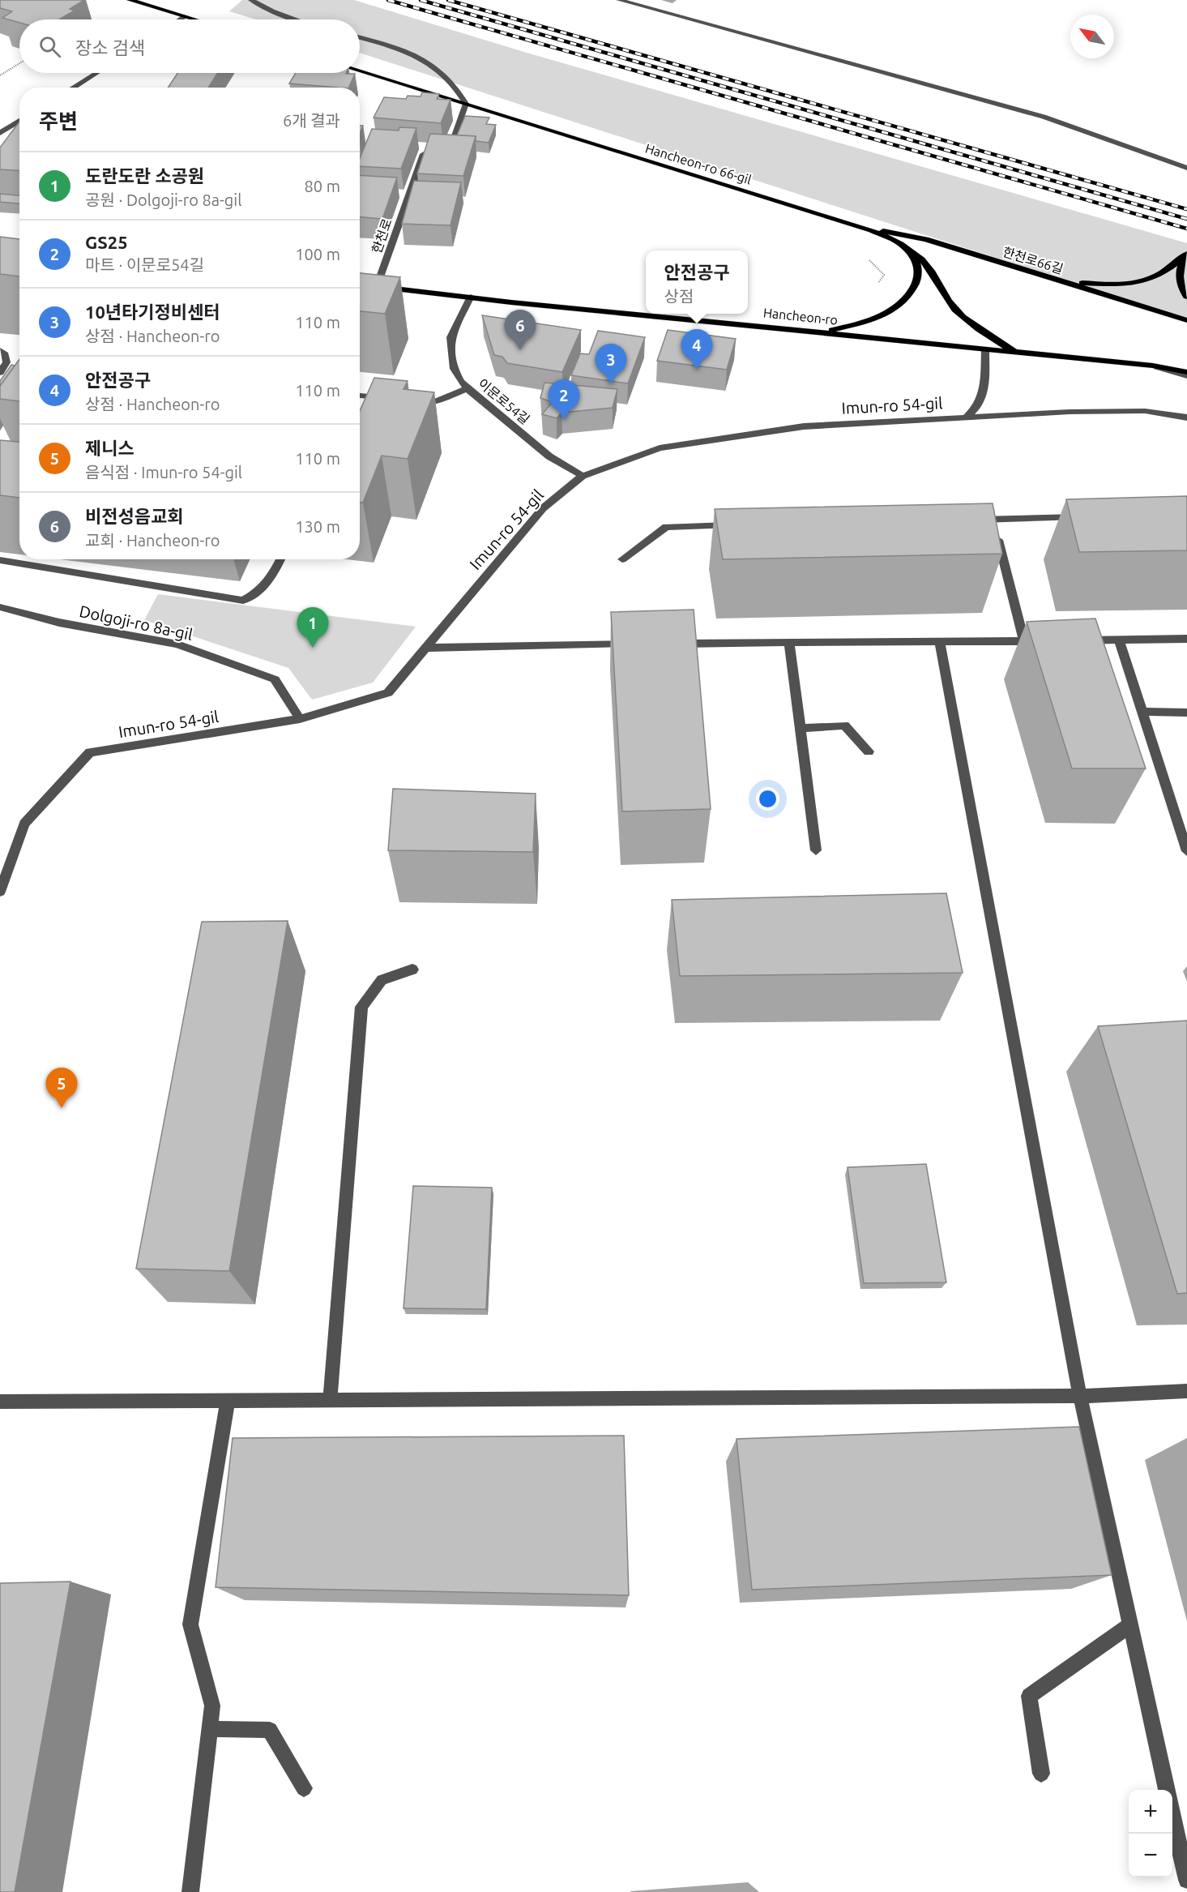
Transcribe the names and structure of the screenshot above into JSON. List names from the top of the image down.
{
  "streets": {
    "main road": ["Hancheon-ro 66-gil", "한천로66길", "Hancheon-ro"],
    "street": [
      "한천로",
      "이문로54길",
      "Imun-ro 54-gil",
      "Dolgoji-ro 8a-gil"
    ]
  },
  "crossings": [
    ["Hancheon-ro 66-gil", "한천로"],
    ["Hancheon-ro 66-gil", "한천로66길"],
    ["Hancheon-ro 66-gil", "Hancheon-ro"],
    ["한천로", "Hancheon-ro"],
    ["Hancheon-ro", "이문로54길"],
    ["이문로54길", "Imun-ro 54-gil"],
    ["Imun-ro 54-gil", "Dolgoji-ro 8a-gil"]
  ],
  "north": "top left",
  "page": {
    "search": "장소 검색",
    "heading": ["주변", "6개 결과"],
    "list": [
      {
        "mark": "1",
        "name": "도란도란 소공원",
        "note": "공원 · Dolgoji-ro 8a-gil",
        "value": "80 m"
      },
      {
        "mark": "2",
        "name": "GS25",
        "note": "마트 · 이문로54길",
        "value": "100 m"
      },
      {
        "mark": "3",
        "name": "10년타기정비센터",
        "note": "상점 · Hancheon-ro",
        "value": "110 m"
      },
      {
        "mark": "4",
        "name": "안전공구",
        "note": "상점 · Hancheon-ro",
        "value": "110 m"
      },
      {
        "mark": "5",
        "name": "제니스",
        "note": "음식점 · Imun-ro 54-gil",
        "value": "110 m"
      },
      {
        "mark": "6",
        "name": "비전성음교회",
        "note": "교회 · Hancheon-ro",
        "value": "130 m"
      }
    ],
    "popup": ["안전공구", "상점"],
    "pins": [
      "6",
      "4",
      "3",
      "2",
      "1",
      "5"
    ],
    "map_buttons": ["+", "−"]
  }
}
